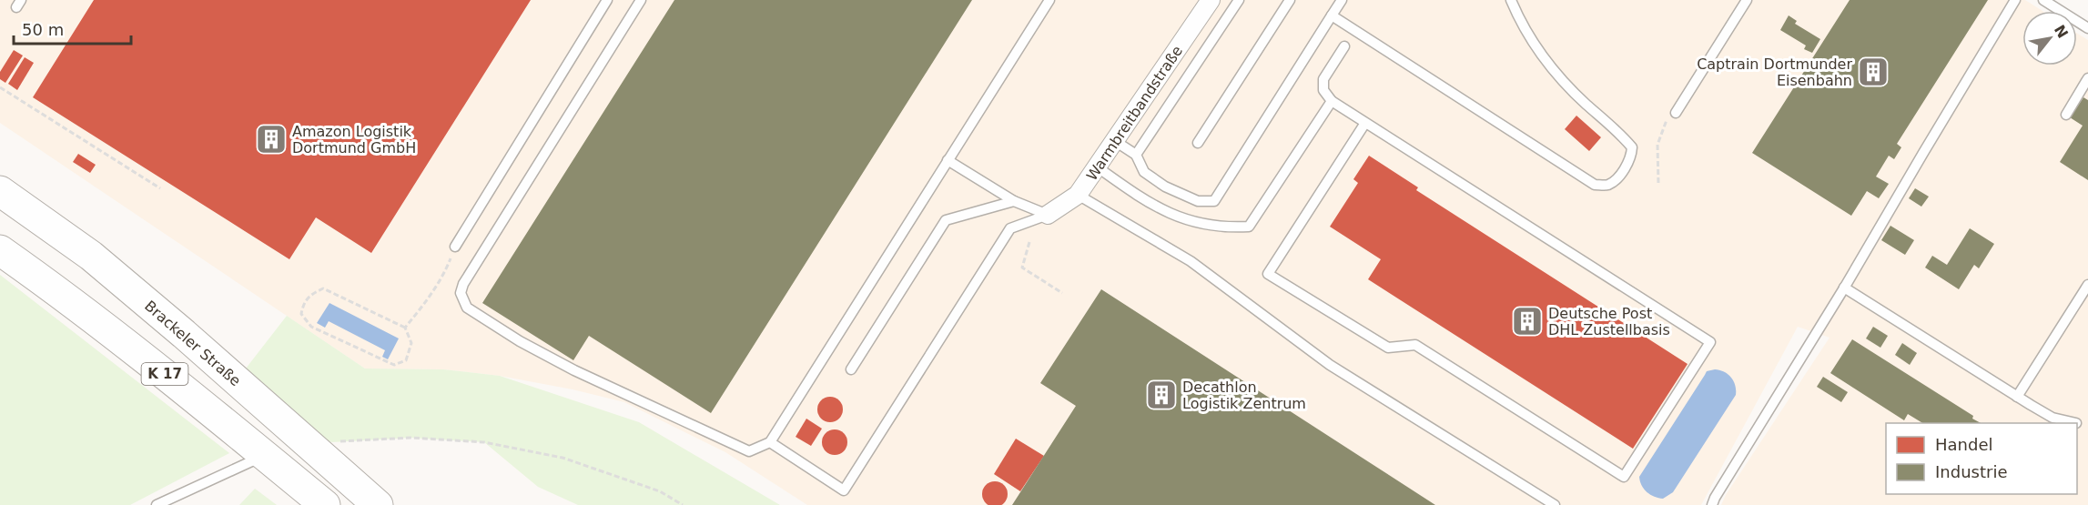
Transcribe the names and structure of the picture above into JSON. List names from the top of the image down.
{
  "streets": {
    "highway": ["Brackeler Straße", "K 17"],
    "street": ["Warmbreitbandstraße"]
  },
  "places": {
    "building": [
      "Captrain Dortmunder Eisenbahn",
      "Amazon Logistik Dortmund GmbH",
      "Deutsche Post DHL Zustellbasis",
      "Decathlon Logistik Zentrum"
    ]
  },
  "legend": ["Handel", "Industrie"],
  "scale_bar": "50 m",
  "north": "top right"
}
